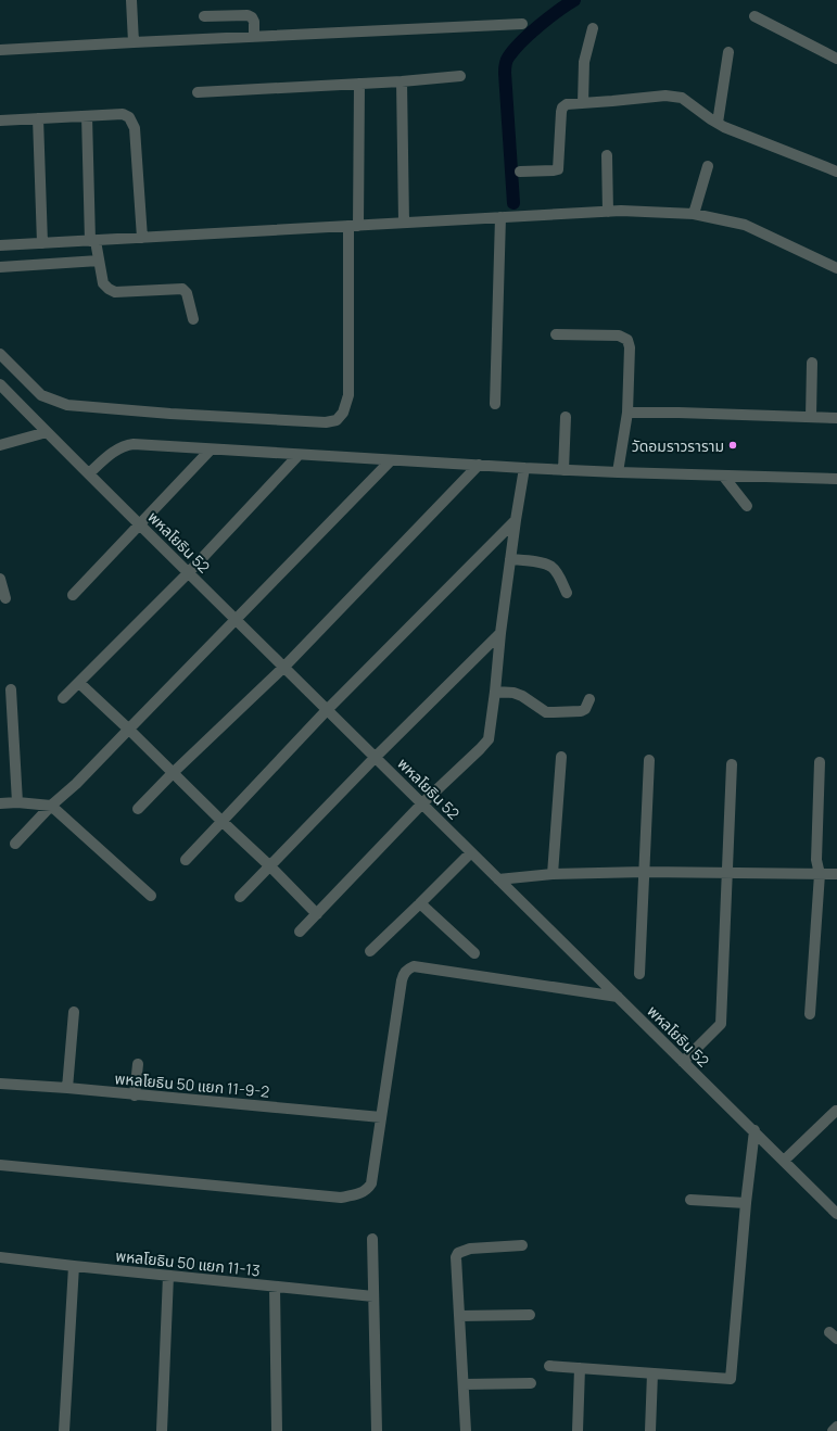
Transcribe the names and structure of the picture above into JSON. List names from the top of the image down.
{
  "streets": {
    "street": ["พหลโยธิน 52", "พหลโยธิน 50 แยก 11-9-2", "พหลโยธิน 50 แยก 11-13"]
  },
  "places": ["วัดอมราวราราม"]
}
